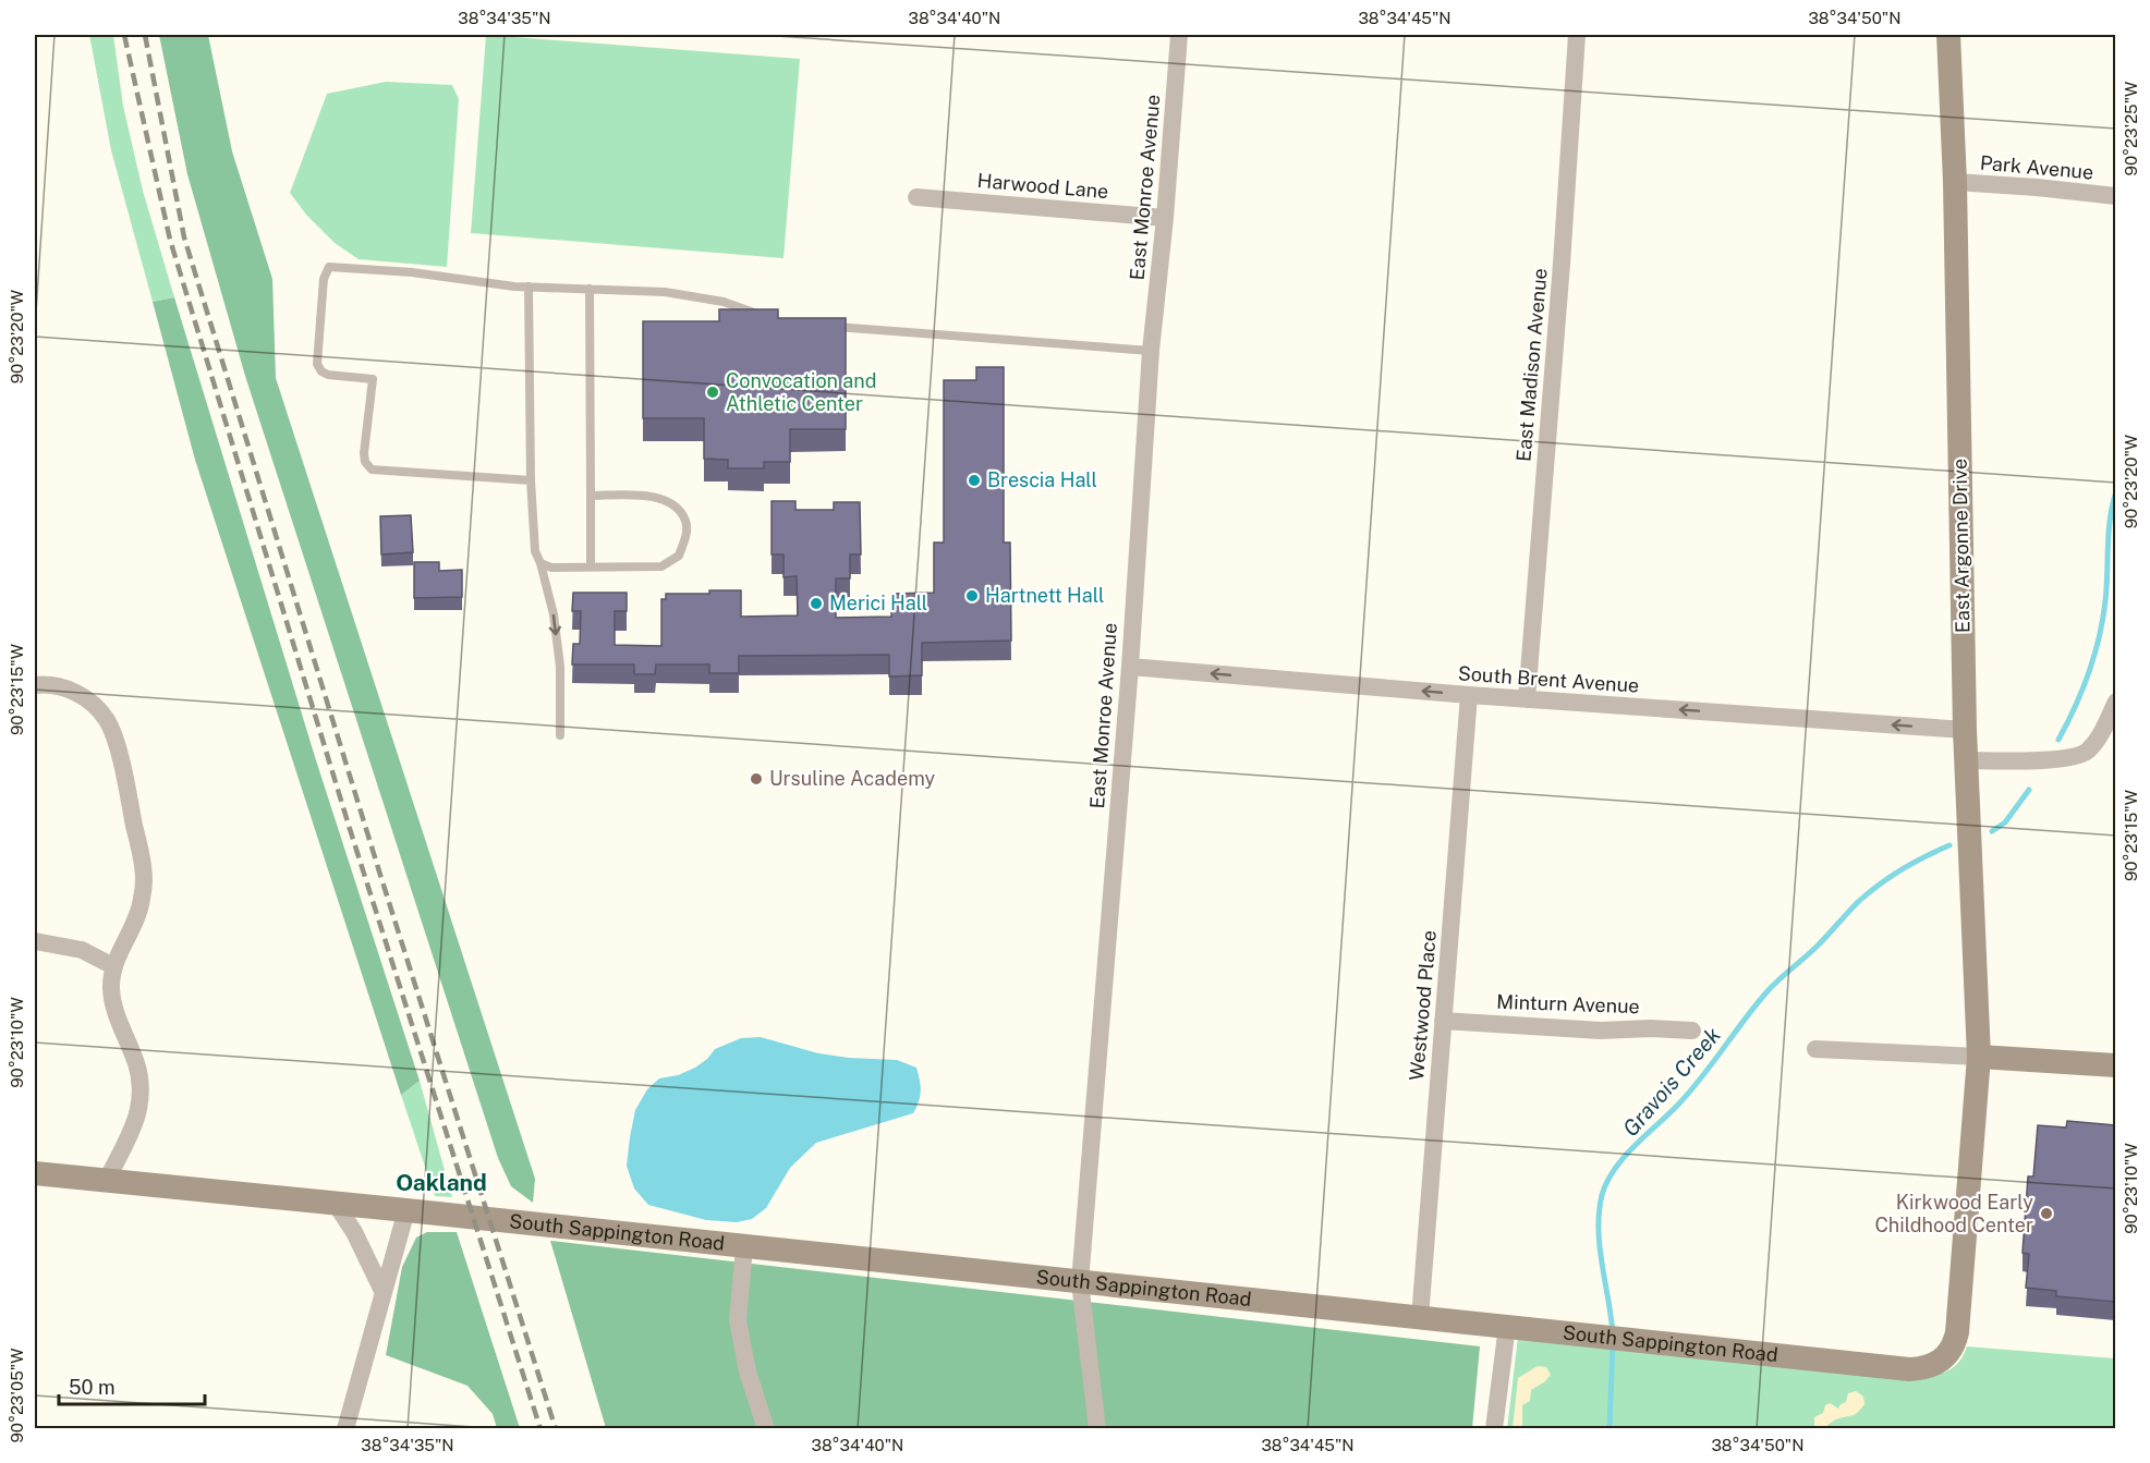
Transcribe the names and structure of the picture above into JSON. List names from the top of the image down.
{
  "streets": {
    "street": [
      "Park Avenue",
      "Harwood Lane",
      "East Monroe Avenue",
      "East Madison Avenue",
      "East Argonne Drive",
      "South Brent Avenue",
      "Minturn Avenue",
      "Westwood Place",
      "South Sappington Road"
    ]
  },
  "crossings": [
    ["Park Avenue", "East Argonne Drive"],
    ["Harwood Lane", "East Monroe Avenue"],
    ["East Monroe Avenue", "South Brent Avenue"],
    ["East Monroe Avenue", "South Sappington Road"],
    ["East Madison Avenue", "South Brent Avenue"],
    ["East Argonne Drive", "South Brent Avenue"],
    ["East Argonne Drive", "South Sappington Road"],
    ["South Brent Avenue", "Westwood Place"],
    ["Minturn Avenue", "Westwood Place"],
    ["Westwood Place", "South Sappington Road"]
  ],
  "one_way": ["South Brent Avenue"],
  "districts": ["Oakland"],
  "water": ["Gravois Creek"],
  "places": [
    "Convocation and Athletic Center",
    "Brescia Hall",
    "Hartnett Hall",
    "Merici Hall",
    "Ursuline Academy",
    "Kirkwood Early Childhood Center"
  ],
  "scale_bar": "50 m",
  "coordinates": [
    "38°34'35\"N",
    "38°34'40\"N",
    "38°34'45\"N",
    "38°34'50\"N",
    "90°23'25\"W",
    "90°23'20\"W",
    "90°23'15\"W",
    "90°23'10\"W",
    "90°23'05\"W"
  ]
}
